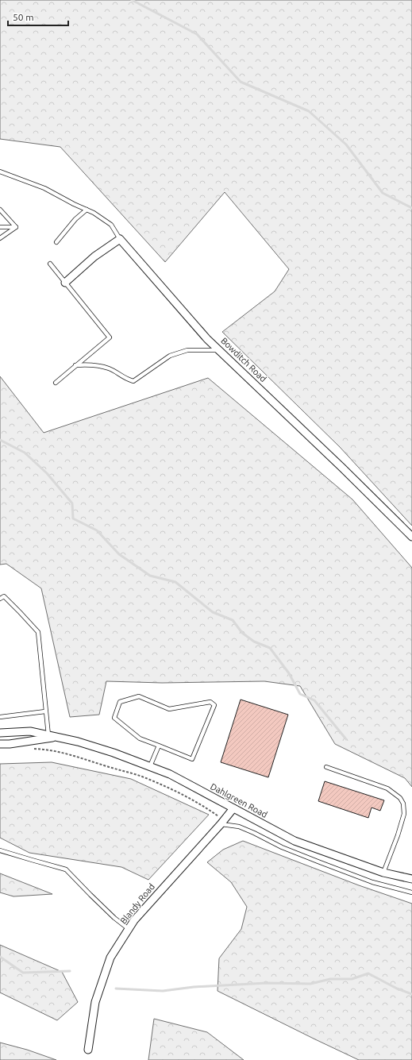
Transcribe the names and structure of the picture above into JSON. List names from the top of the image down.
{
  "streets": {
    "street": ["Bowditch Road", "Dahlgreen Road", "Blandy Road"]
  },
  "crossings": [
    ["Dahlgreen Road", "Blandy Road"]
  ],
  "scale_bar": "50 m"
}
